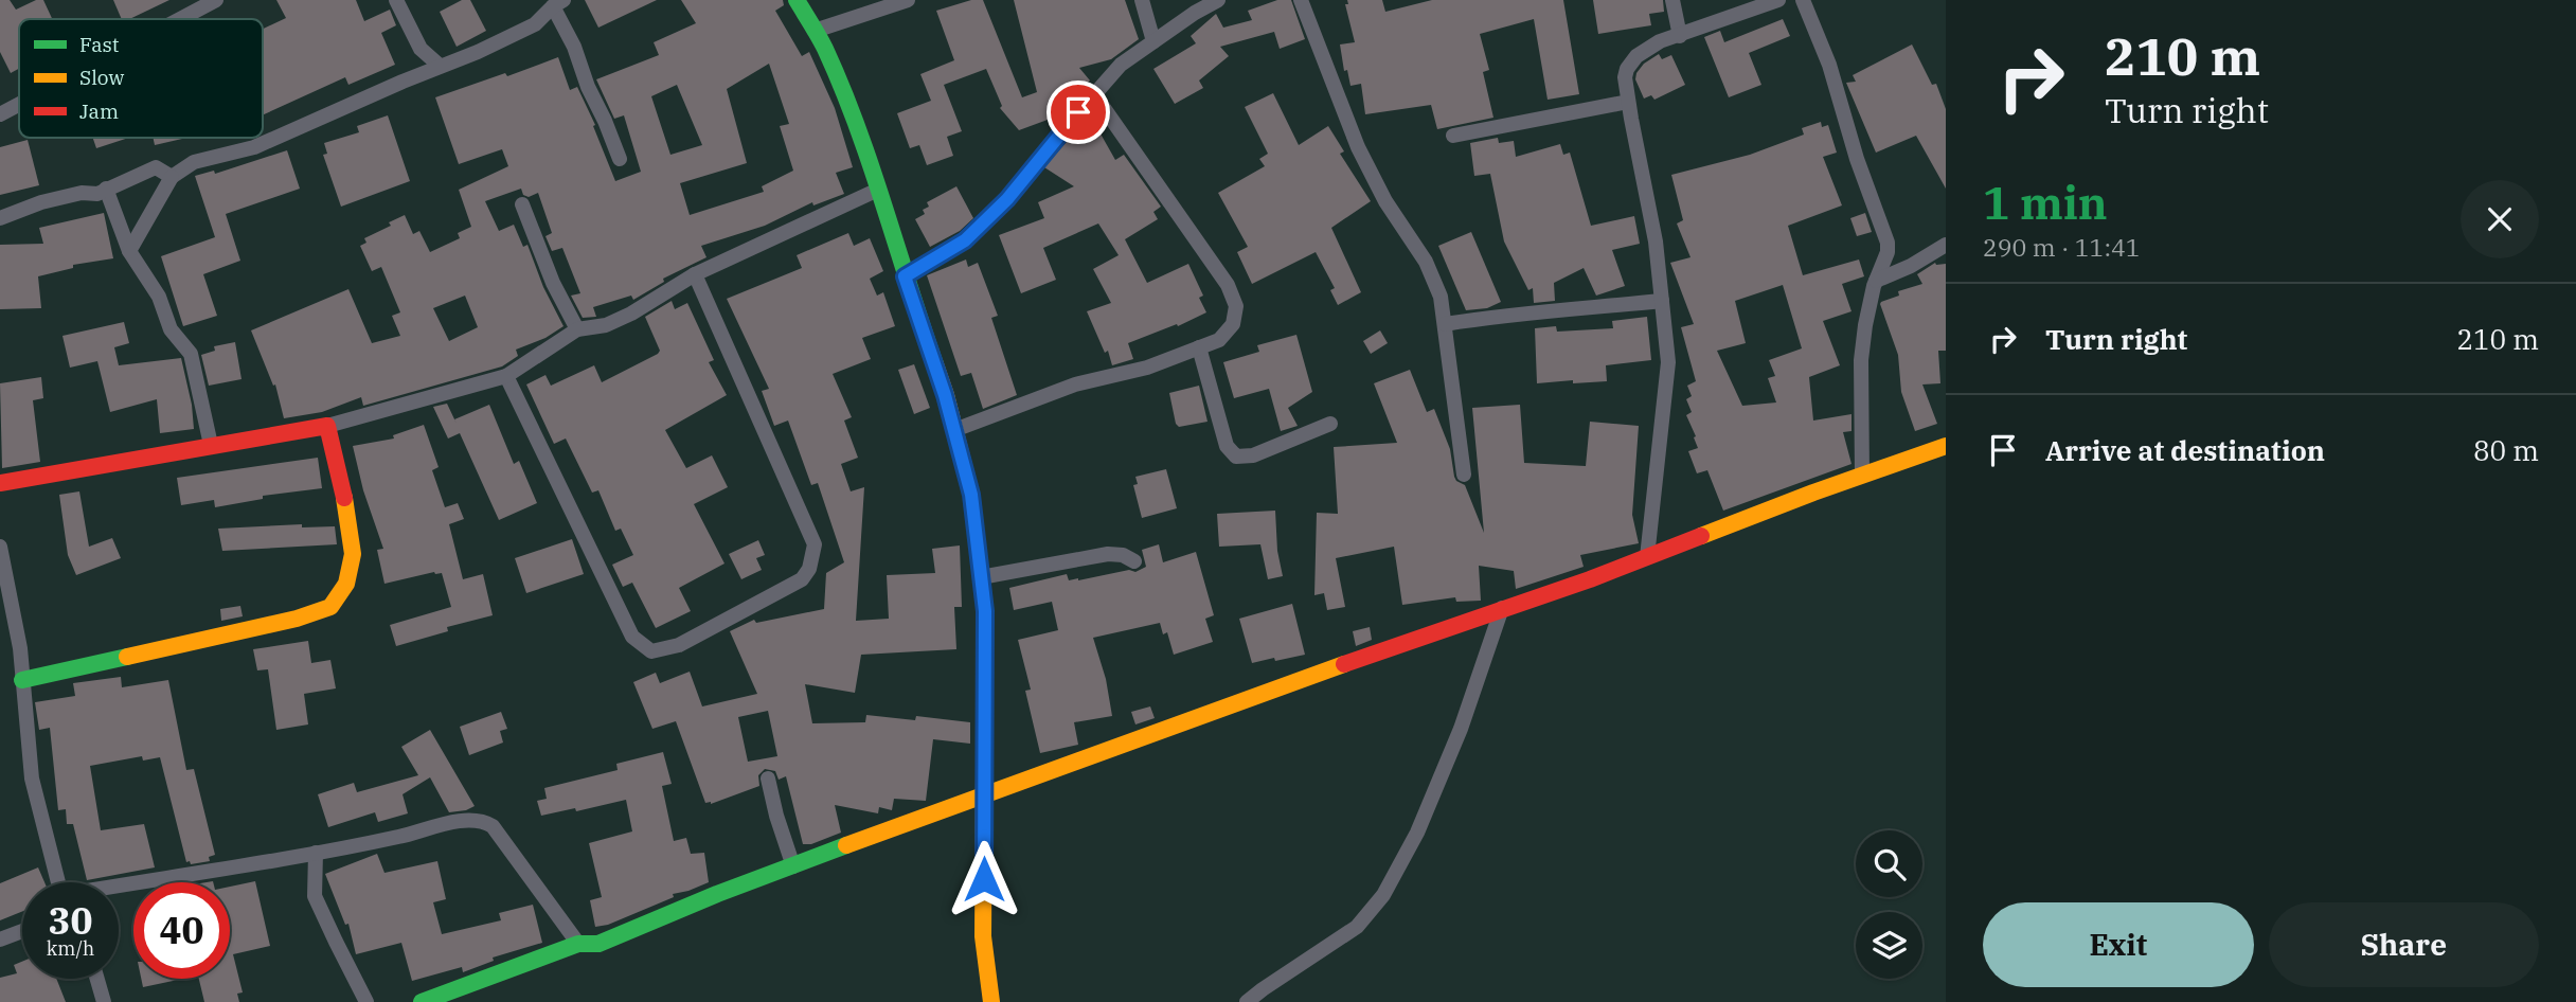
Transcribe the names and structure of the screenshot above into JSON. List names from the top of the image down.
{
  "legend": ["Fast", "Slow", "Jam"],
  "page": {
    "turn": ["210 m", "Turn right"],
    "heading": ["1 min", "290 m · 11:41"],
    "list": [
      {
        "name": "Turn right",
        "value": "210 m"
      },
      {
        "name": "Arrive at destination",
        "value": "80 m"
      }
    ],
    "speed": "30 km/h",
    "limit": "40",
    "buttons": ["Exit", "Share"]
  }
}
